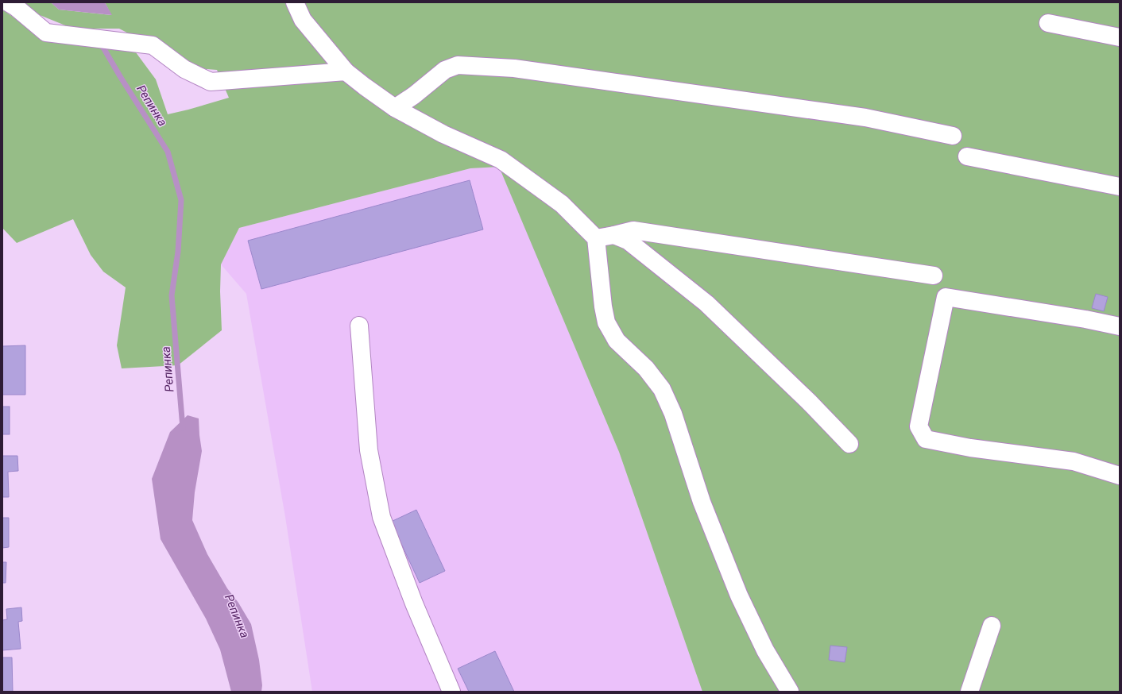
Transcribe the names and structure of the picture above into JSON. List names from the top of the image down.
{
  "water": ["Репинка"]
}
